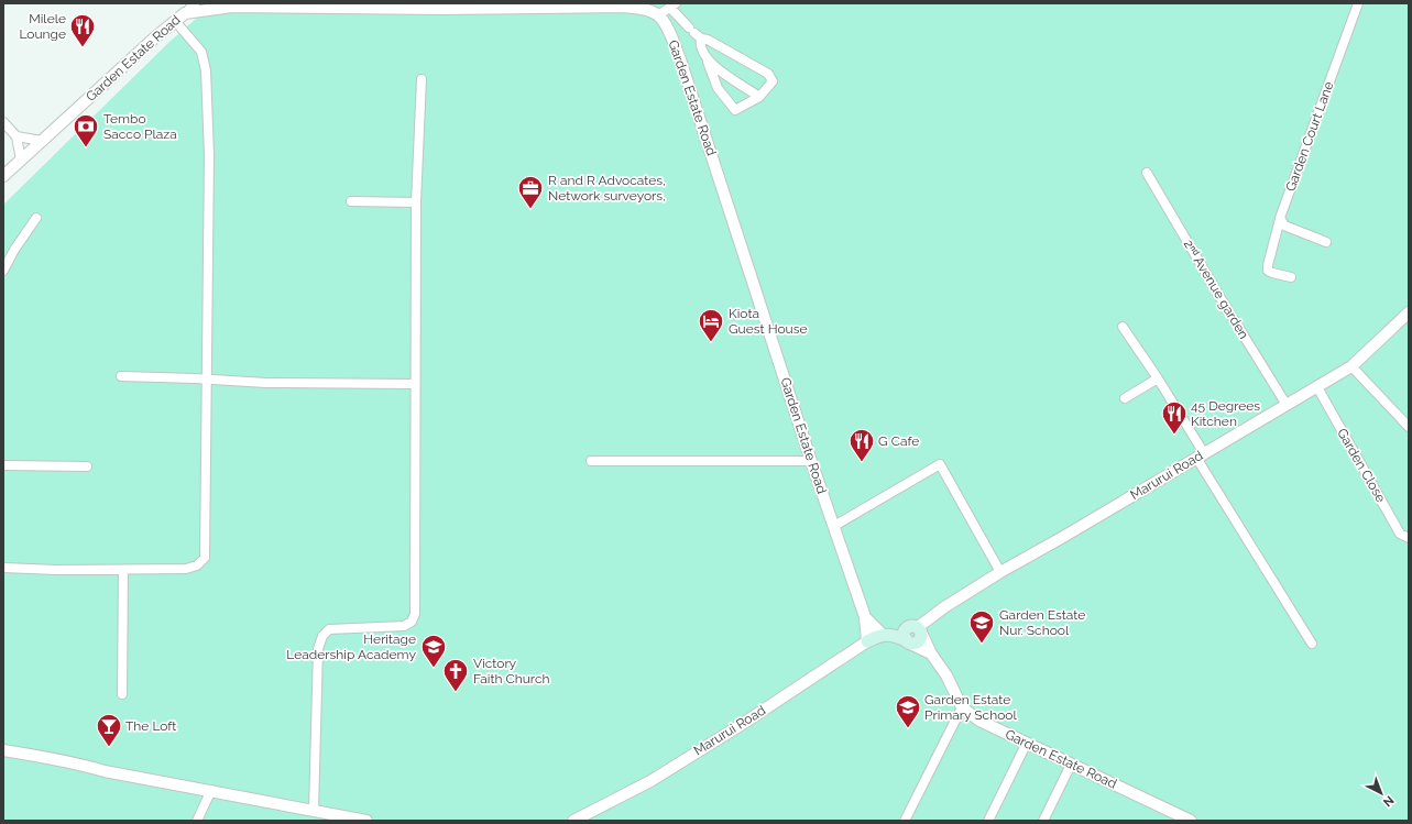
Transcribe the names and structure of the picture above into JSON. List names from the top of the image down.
{
  "streets": {
    "main road": ["Garden Estate Road", "Marurui Road"],
    "street": ["Garden Court Lane", "2ⁿᵈ Avenue garden", "Garden Close"]
  },
  "crossings": [
    ["Garden Estate Road", "Marurui Road"],
    ["2ⁿᵈ Avenue garden", "Marurui Road"],
    ["Garden Close", "Marurui Road"]
  ],
  "places": {
    "restaurant": ["Milele Lounge", "45 Degrees Kitchen", "G Cafe"],
    "bank": ["Tembo Sacco Plaza"],
    "office": ["R and R Advocates, Network surveyors,"],
    "hotel": ["Kiota Guest House"],
    "school or university": ["Garden Estate Nur. School", "Heritage Leadership Academy", "Garden Estate Primary School"],
    "church": ["Victory Faith Church"],
    "bar": ["The Loft"]
  },
  "north": "bottom right"
}
